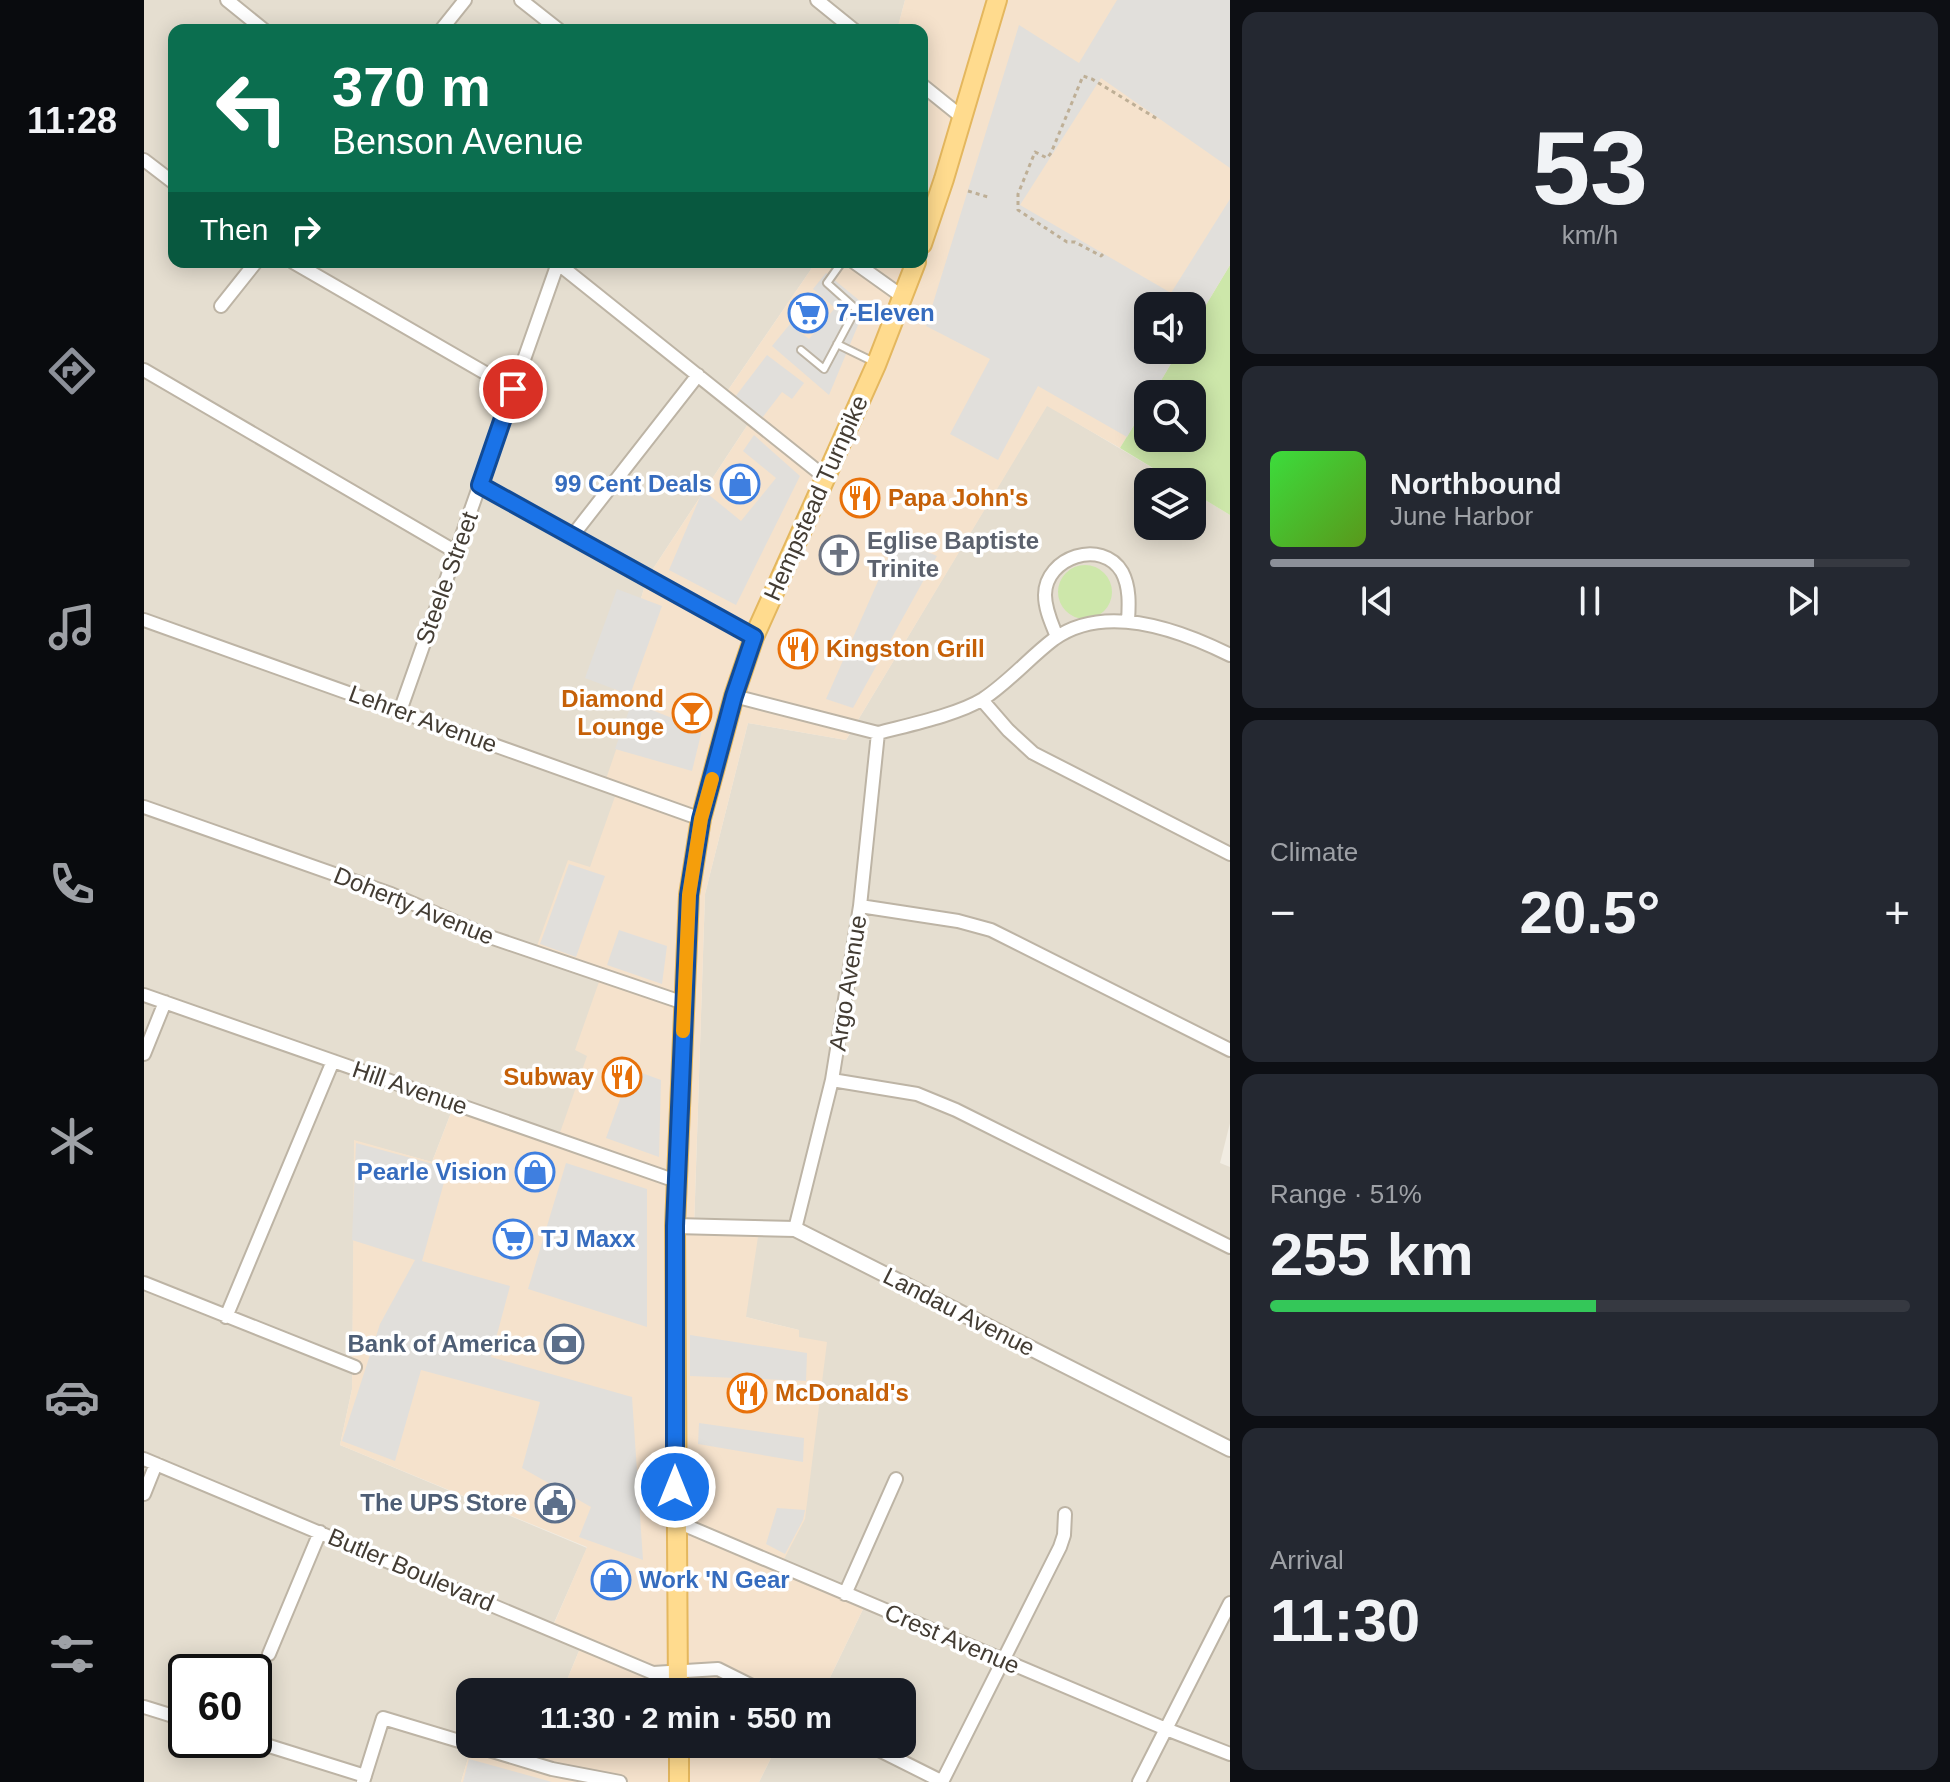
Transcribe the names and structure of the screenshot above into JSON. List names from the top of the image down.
{
  "streets": {
    "main road": ["Hempstead Turnpike"],
    "street": [
      "Steele Street",
      "Lehrer Avenue",
      "Doherty Avenue",
      "Argo Avenue",
      "Hill Avenue",
      "Landau Avenue",
      "Butler Boulevard",
      "Crest Avenue"
    ]
  },
  "crossings": [
    ["Hempstead Turnpike", "Lehrer Avenue"],
    ["Hempstead Turnpike", "Doherty Avenue"],
    ["Hempstead Turnpike", "Hill Avenue"],
    ["Hempstead Turnpike", "Landau Avenue"],
    ["Hempstead Turnpike", "Butler Boulevard"],
    ["Hempstead Turnpike", "Crest Avenue"],
    ["Steele Street", "Lehrer Avenue"],
    ["Argo Avenue", "Landau Avenue"]
  ],
  "places": {
    "supermarket": ["7-Eleven", "TJ Maxx"],
    "shop": ["99 Cent Deals", "Pearle Vision", "Work 'N Gear"],
    "restaurant": [
      "Papa John's",
      "Kingston Grill",
      "Subway",
      "McDonald's"
    ],
    "church": ["Eglise Baptiste Trinite"],
    "bar": ["Diamond Lounge"],
    "bank": ["Bank of America"],
    "public building": ["The UPS Store"]
  },
  "page": {
    "tabs": "11:28",
    "tile": [
      ["53", "km/h"],
      "Climate",
      ["Range · 51%", "255 km"],
      ["Arrival", "11:30"]
    ],
    "turn": ["370 m", "Benson Avenue"],
    "then": "Then",
    "song": ["Northbound", "June Harbor"],
    "heat": ["−", "20.5°", "+"],
    "limit": "60",
    "trip": "11:30 · 2 min · 550 m"
  }
}
